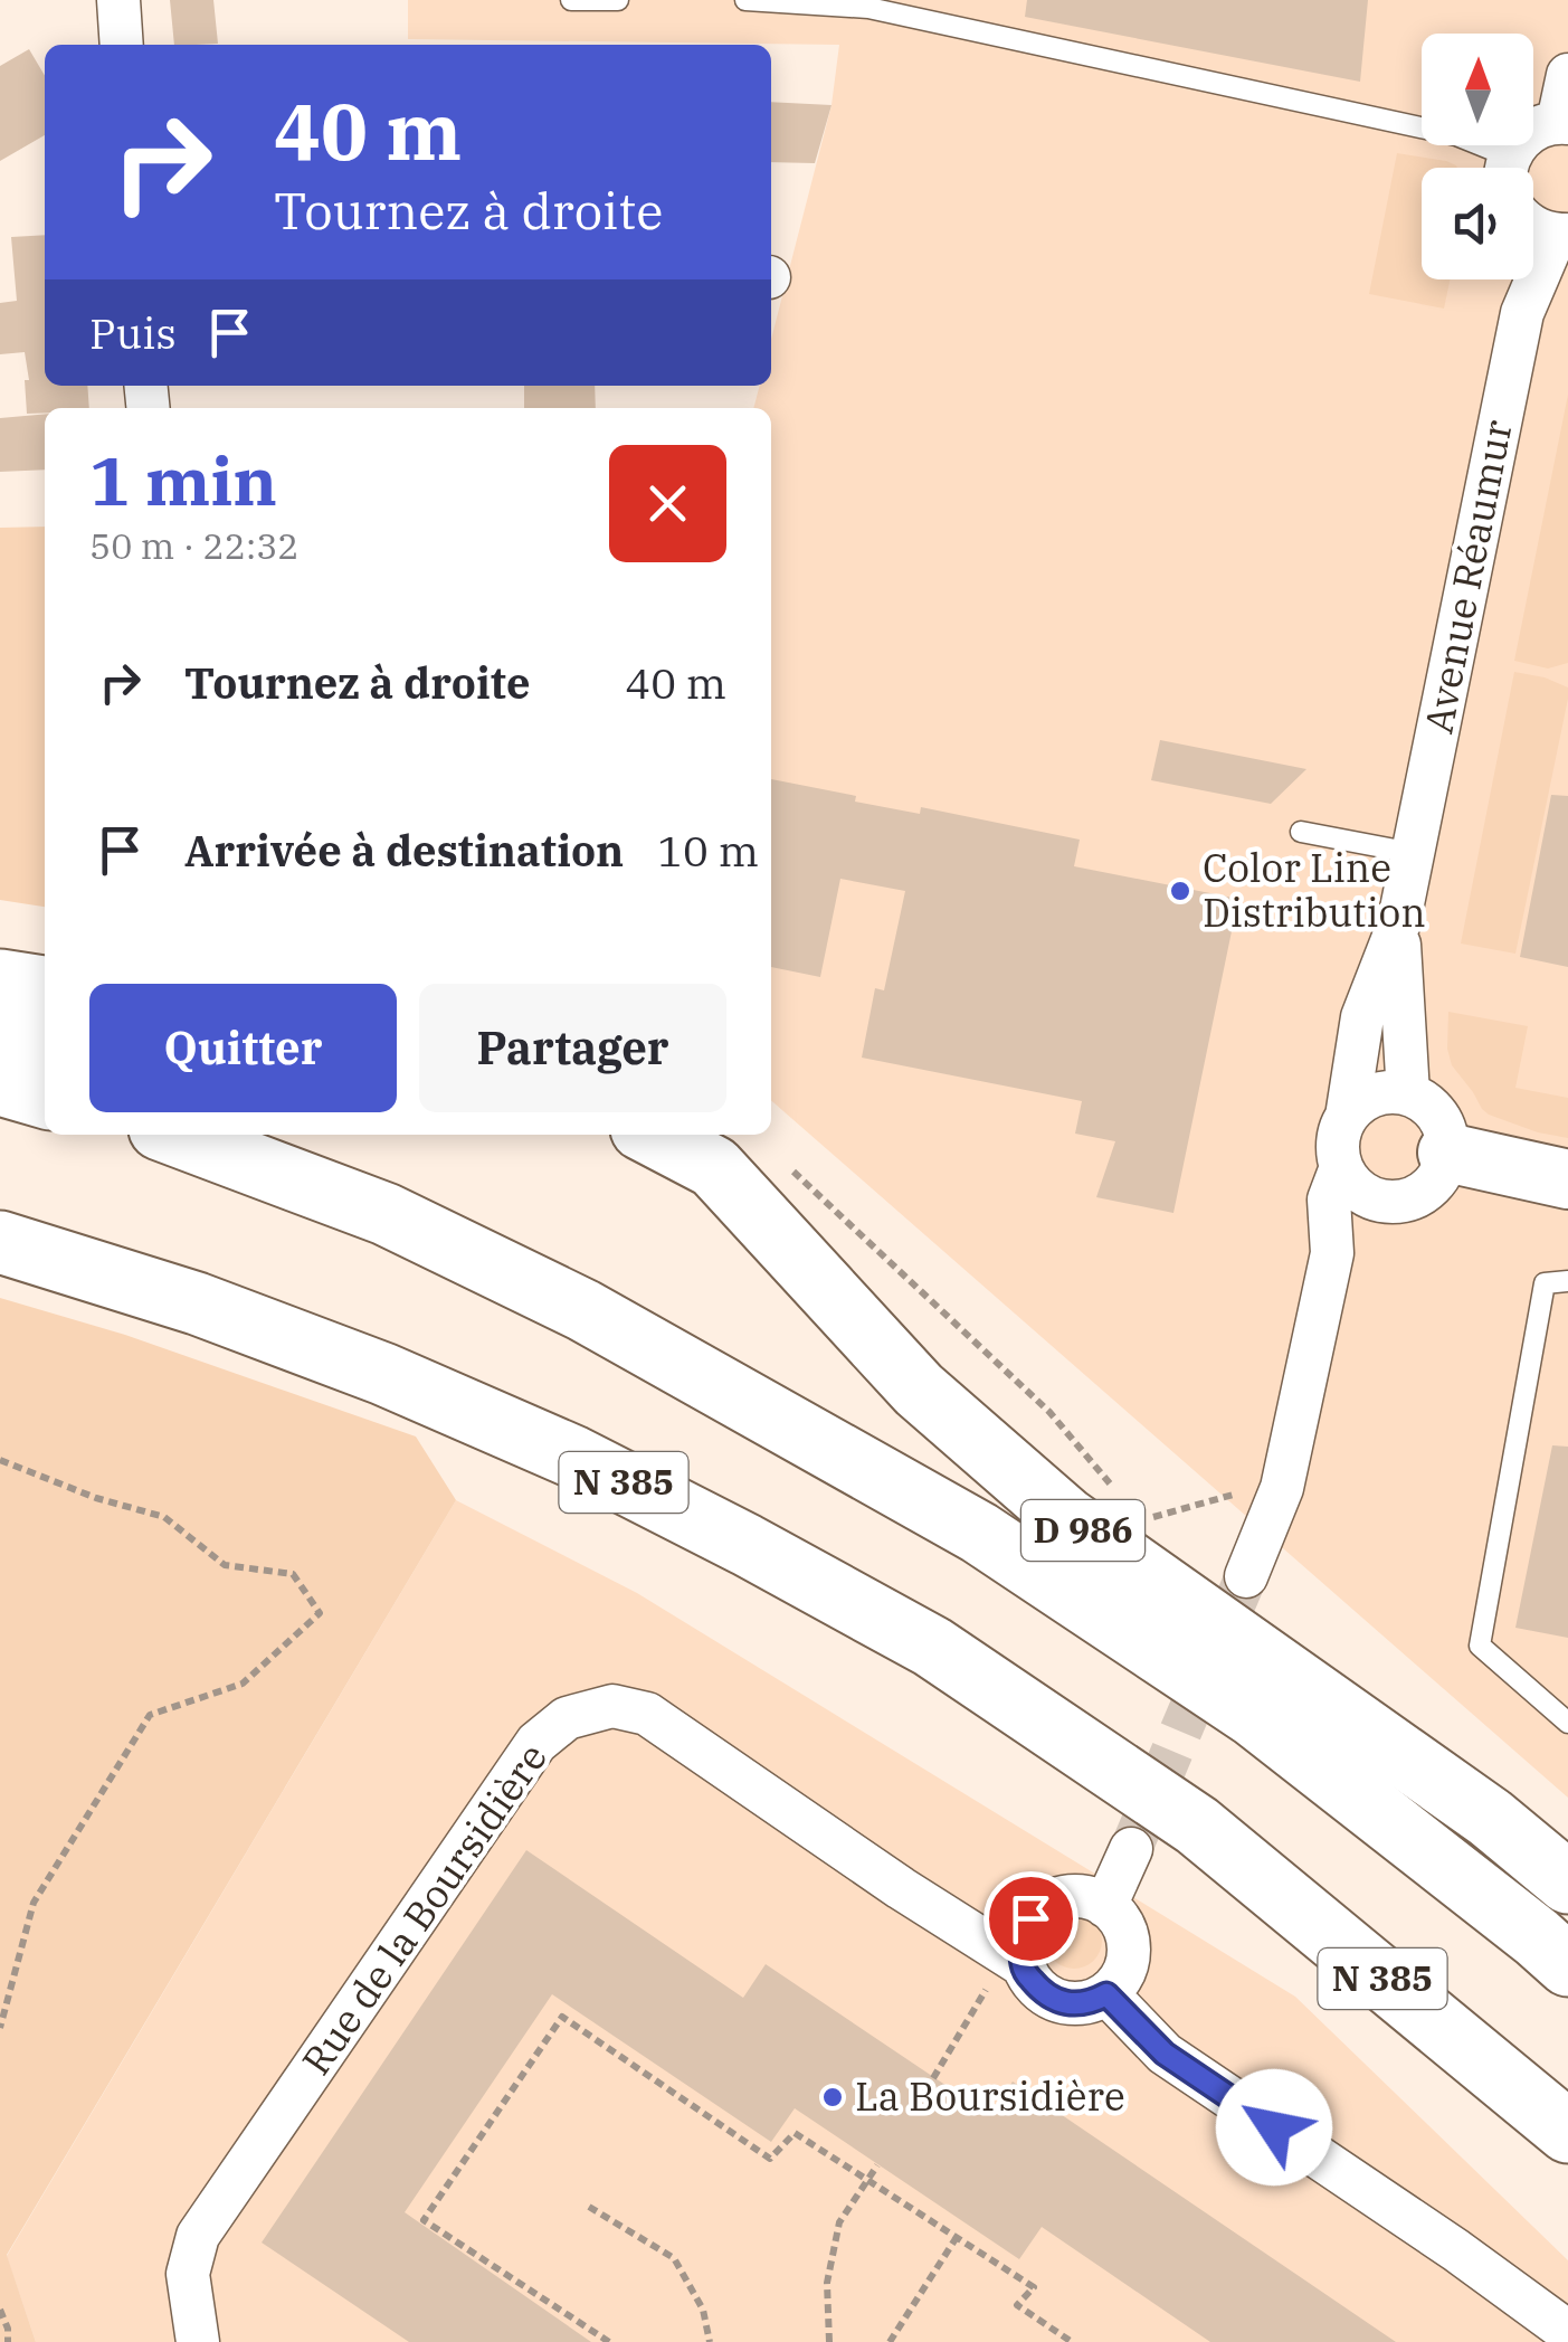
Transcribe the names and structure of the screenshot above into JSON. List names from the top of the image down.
{
  "streets": {
    "main road": ["N 385", "D 986"],
    "street": ["Avenue Réaumur", "Rue de la Boursidière"]
  },
  "places": ["Color Line Distribution", "La Boursidière"],
  "north": "top",
  "page": {
    "turn": ["40 m", "Tournez à droite"],
    "then": "Puis",
    "heading": ["1 min", "50 m · 22:32"],
    "list": [
      {
        "name": "Tournez à droite",
        "value": "40 m"
      },
      {
        "name": "Arrivée à destination",
        "value": "10 m"
      }
    ],
    "buttons": ["Quitter", "Partager"]
  }
}
